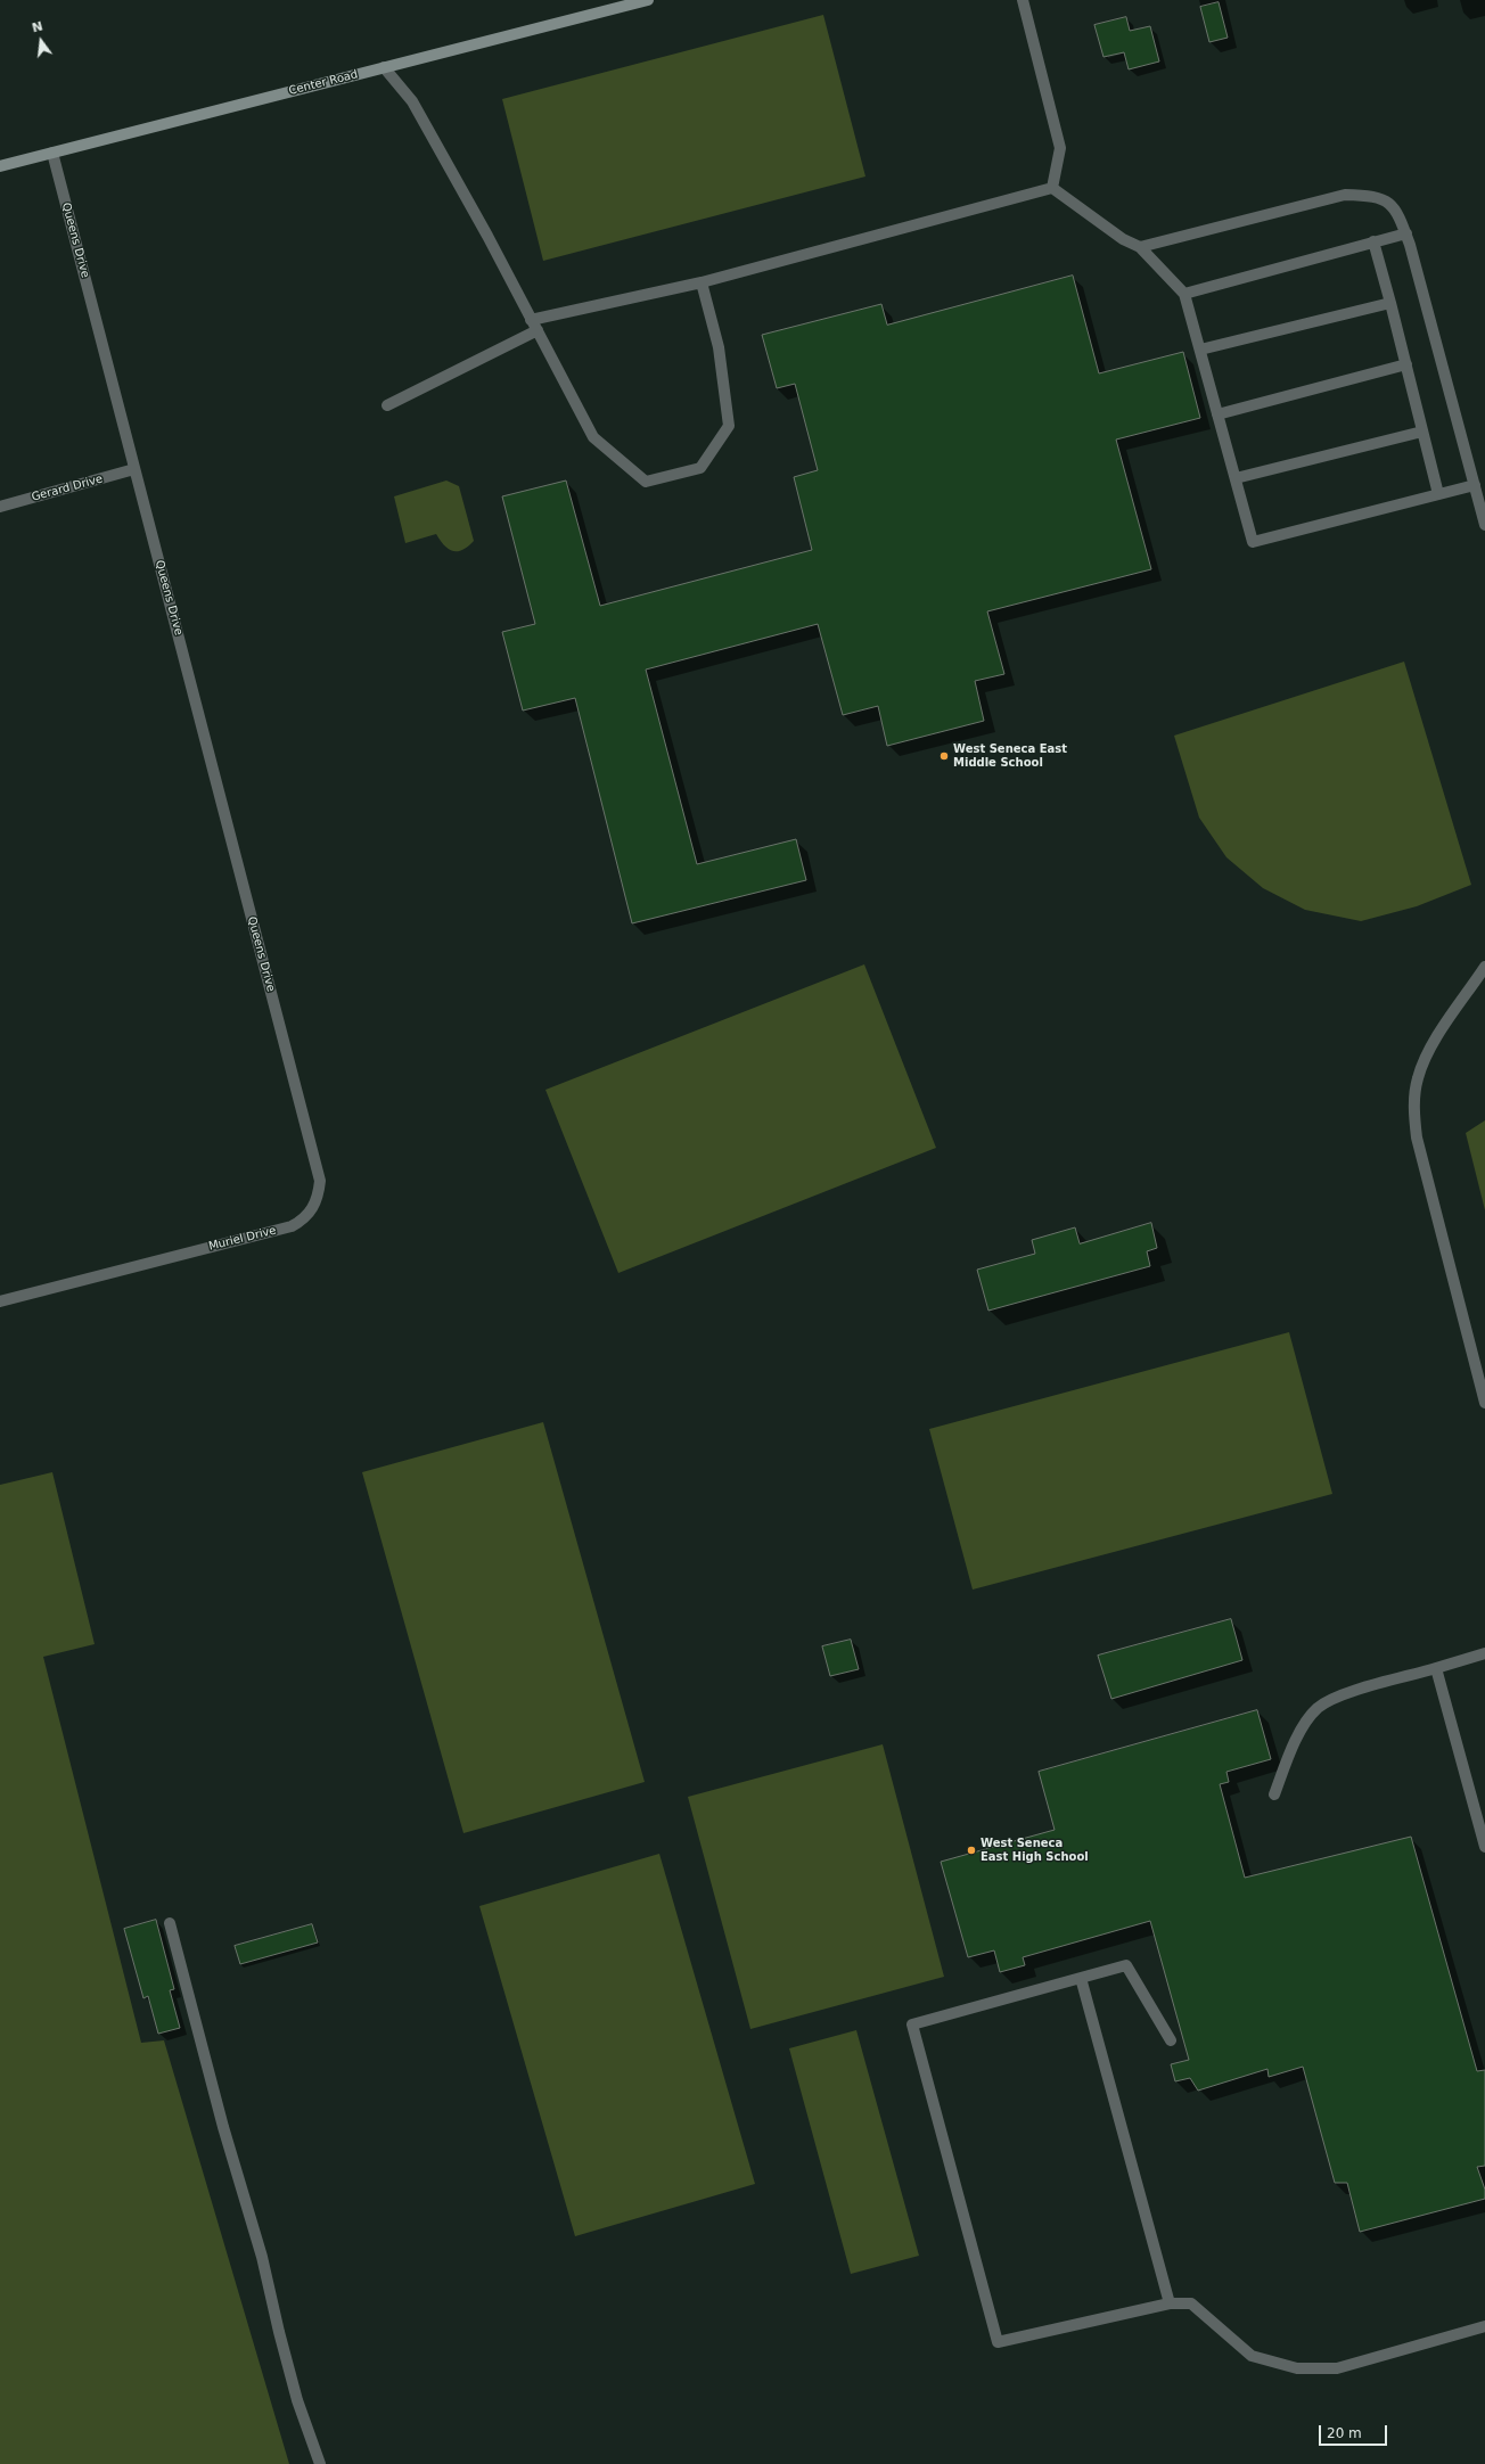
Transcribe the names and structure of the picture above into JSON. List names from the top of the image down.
{
  "streets": {
    "main road": ["Center Road"],
    "street": ["Queens Drive", "Gerard Drive", "Muriel Drive"]
  },
  "crossings": [
    ["Center Road", "Queens Drive"],
    ["Queens Drive", "Gerard Drive"],
    ["Queens Drive", "Muriel Drive"]
  ],
  "places": ["West Seneca East Middle School", "West Seneca East High School"],
  "scale_bar": "20 m",
  "north": "top"
}
